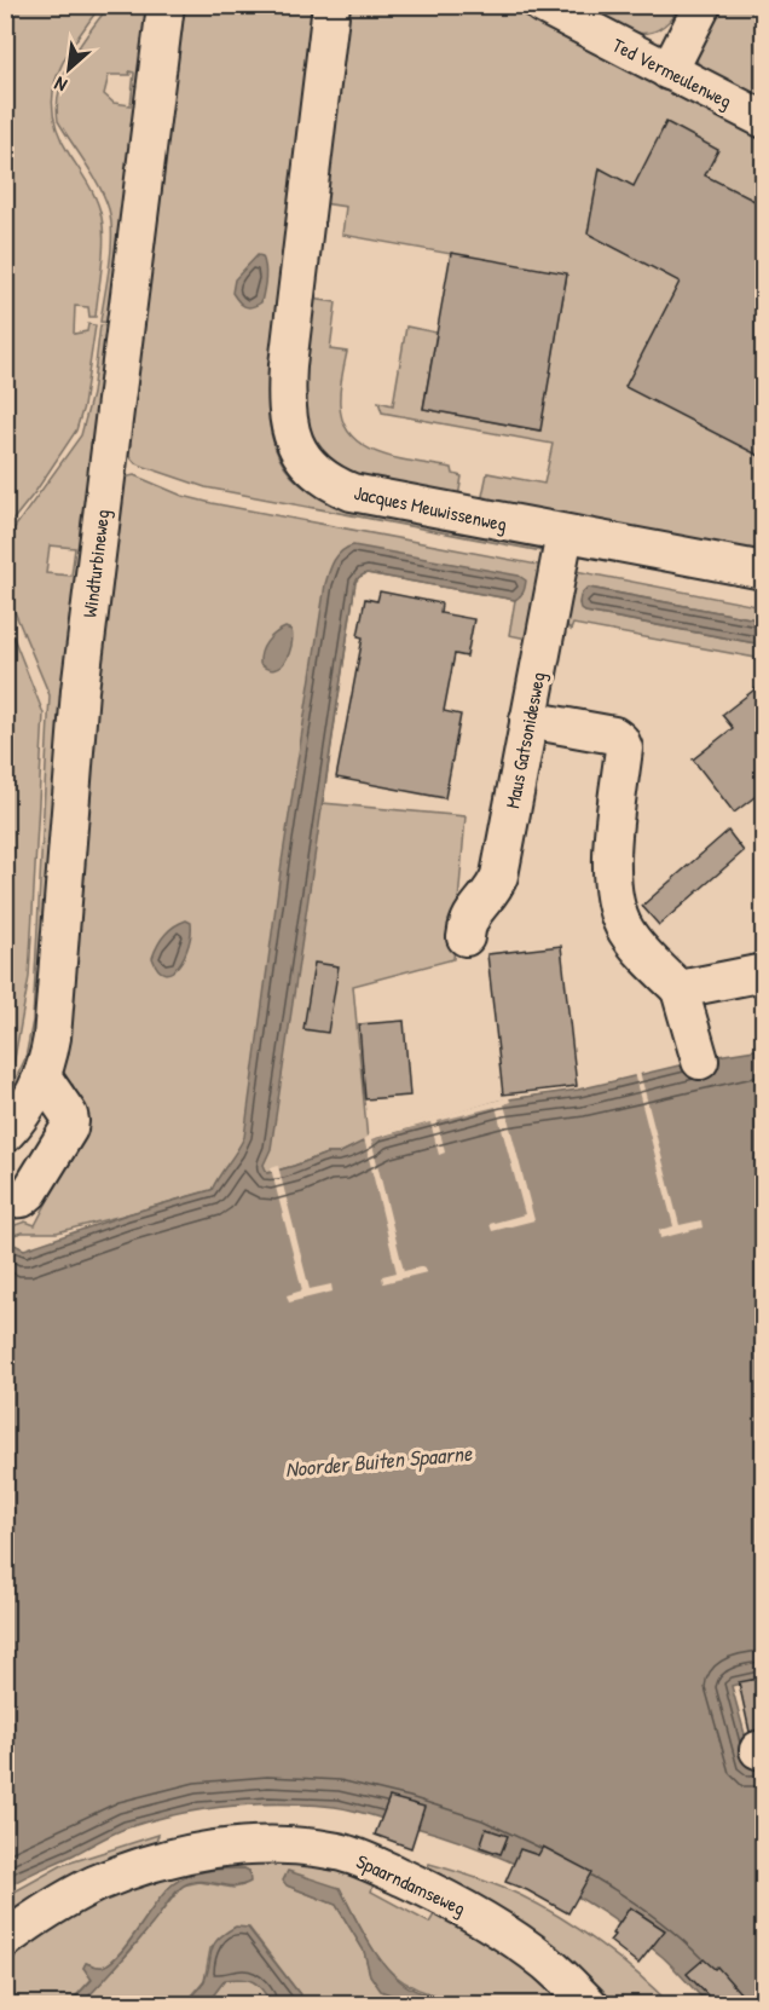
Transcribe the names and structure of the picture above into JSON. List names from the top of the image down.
{
  "streets": {
    "street": [
      "Ted Vermeulenweg",
      "Jacques Meuwissenweg",
      "Windturbineweg",
      "Maus Gatsonidesweg",
      "Spaarndamseweg"
    ]
  },
  "crossings": [
    ["Jacques Meuwissenweg", "Maus Gatsonidesweg"]
  ],
  "water": ["Noorder Buiten Spaarne"],
  "north": "bottom left"
}
